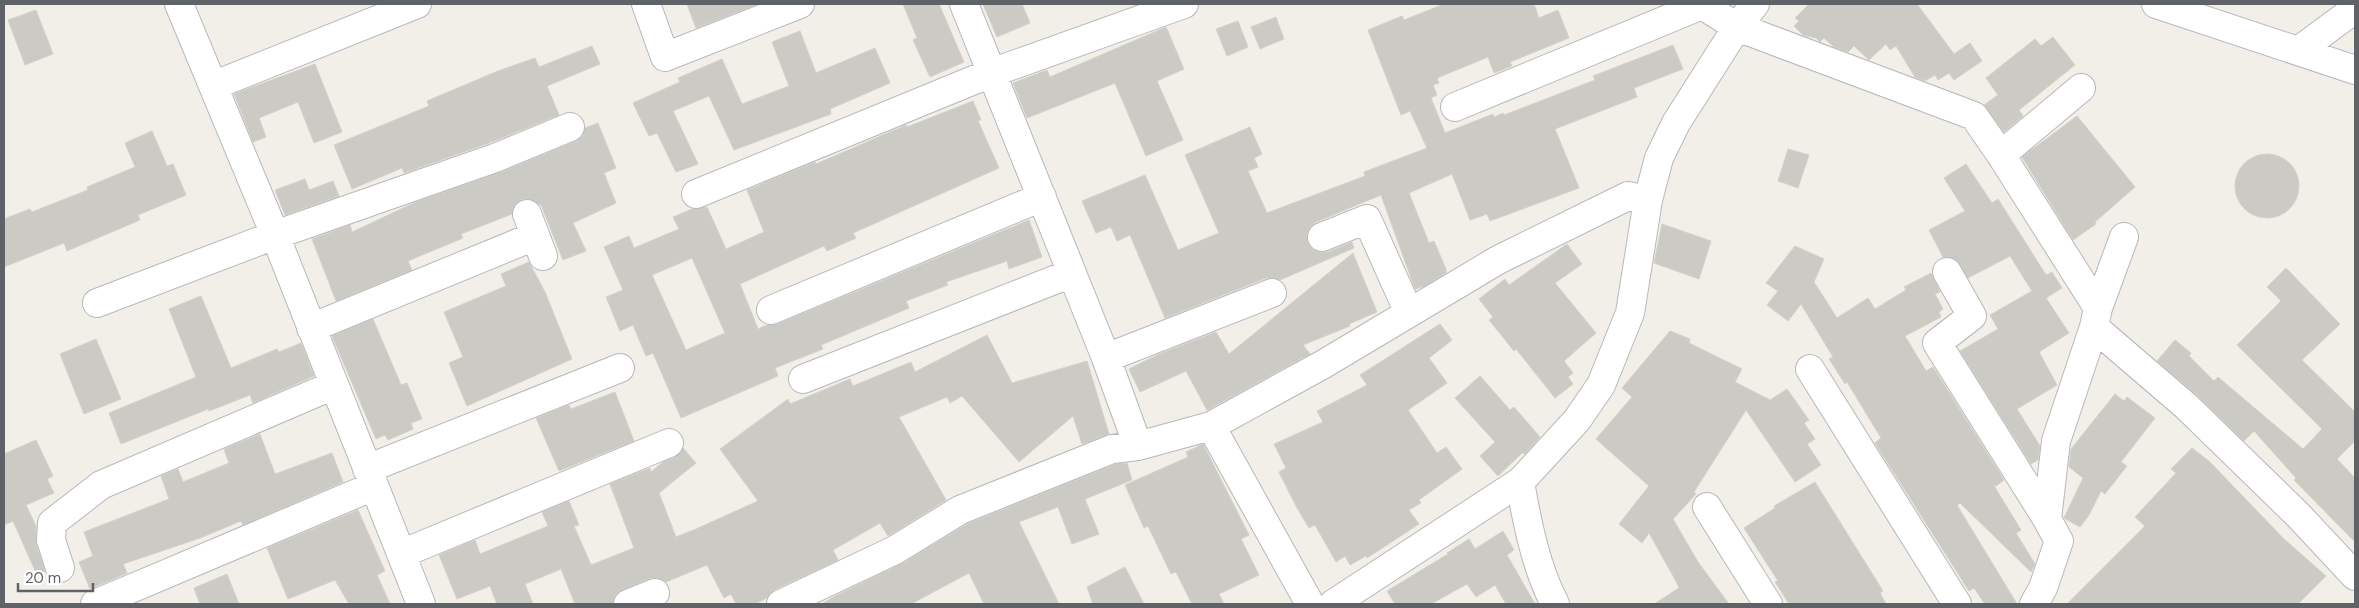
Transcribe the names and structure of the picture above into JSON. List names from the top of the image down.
{
  "scale_bar": "20 m"
}
